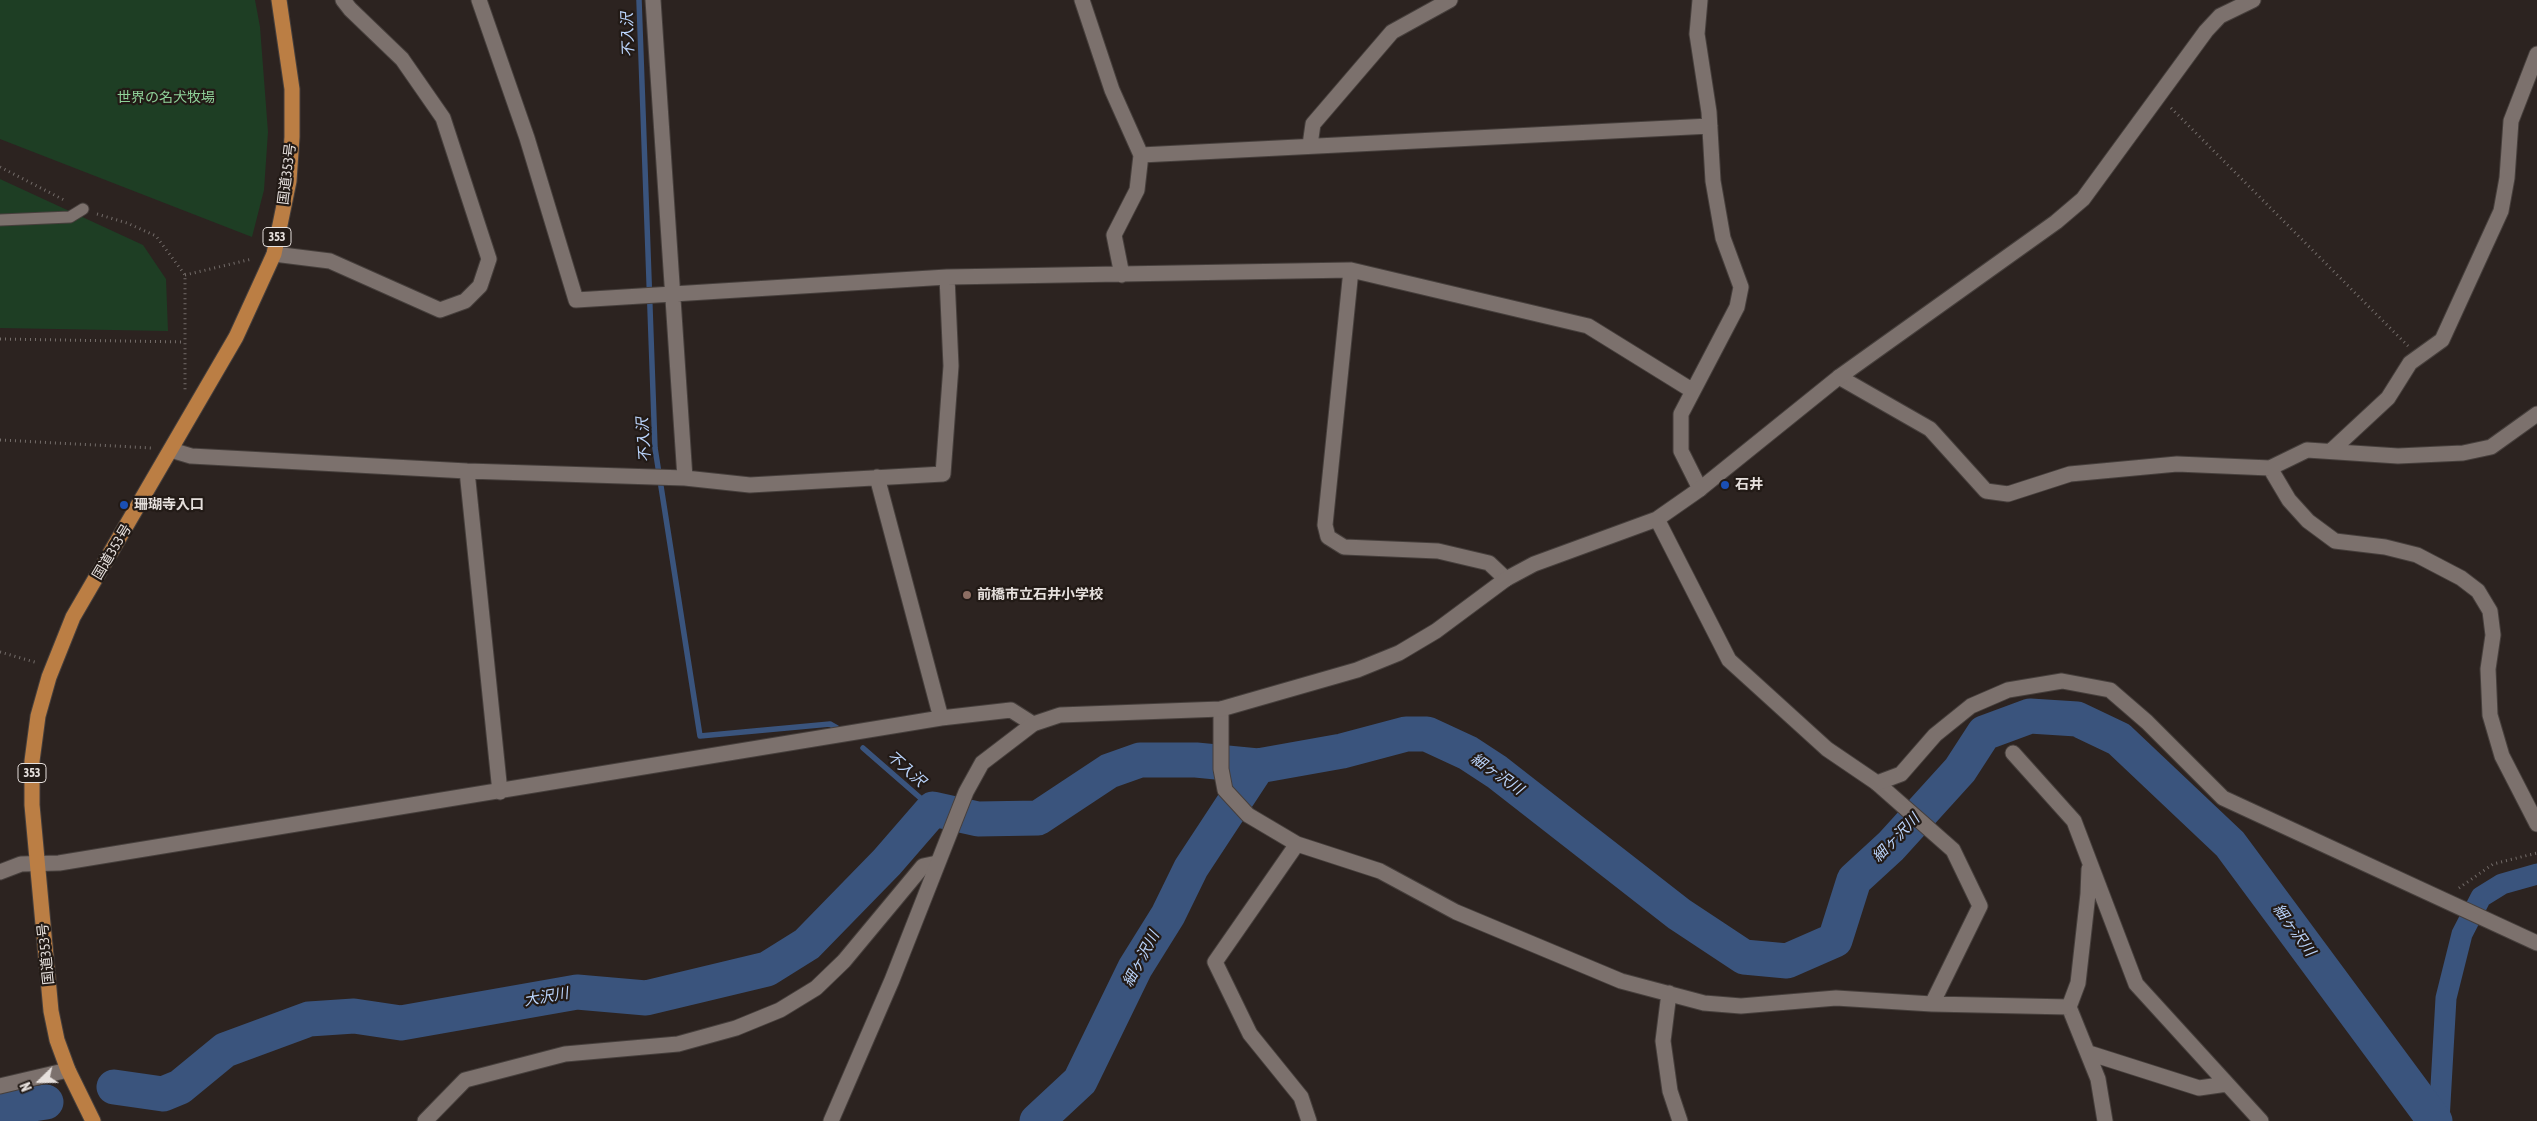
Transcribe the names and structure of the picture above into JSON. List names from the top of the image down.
{
  "streets": {
    "highway": ["国道353号", "353"]
  },
  "water": ["不入沢", "細ヶ沢川", "大沢川"],
  "parks": ["世界の名犬牧場"],
  "places": ["石井", "珊瑚寺入口", "前橋市立石井小学校"],
  "north": "left"
}
